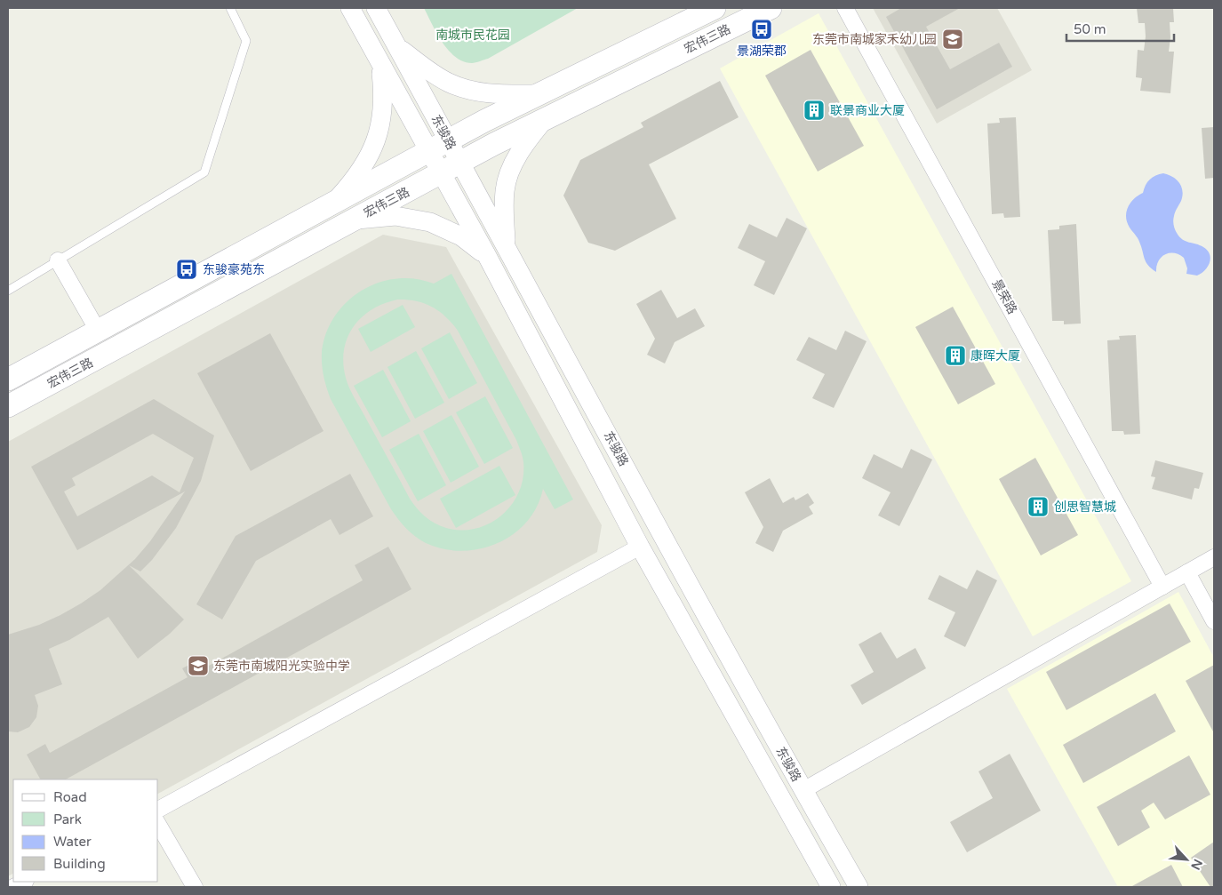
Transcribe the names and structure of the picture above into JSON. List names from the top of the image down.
{
  "streets": {
    "main road": ["宏伟三路"],
    "street": ["东骏路", "景荣路"]
  },
  "crossings": [
    ["宏伟三路", "东骏路"]
  ],
  "parks": ["南城市民花园"],
  "places": {
    "bus stop": ["景湖荣郡", "东骏豪苑东"],
    "school or university": ["东莞市南城家禾幼儿园", "东莞市南城阳光实验中学"],
    "building": ["联景商业大厦", "康晖大厦", "创思智慧城"]
  },
  "legend": [
    "Road",
    "Park",
    "Water",
    "Building"
  ],
  "scale_bar": "50 m",
  "north": "bottom right"
}
